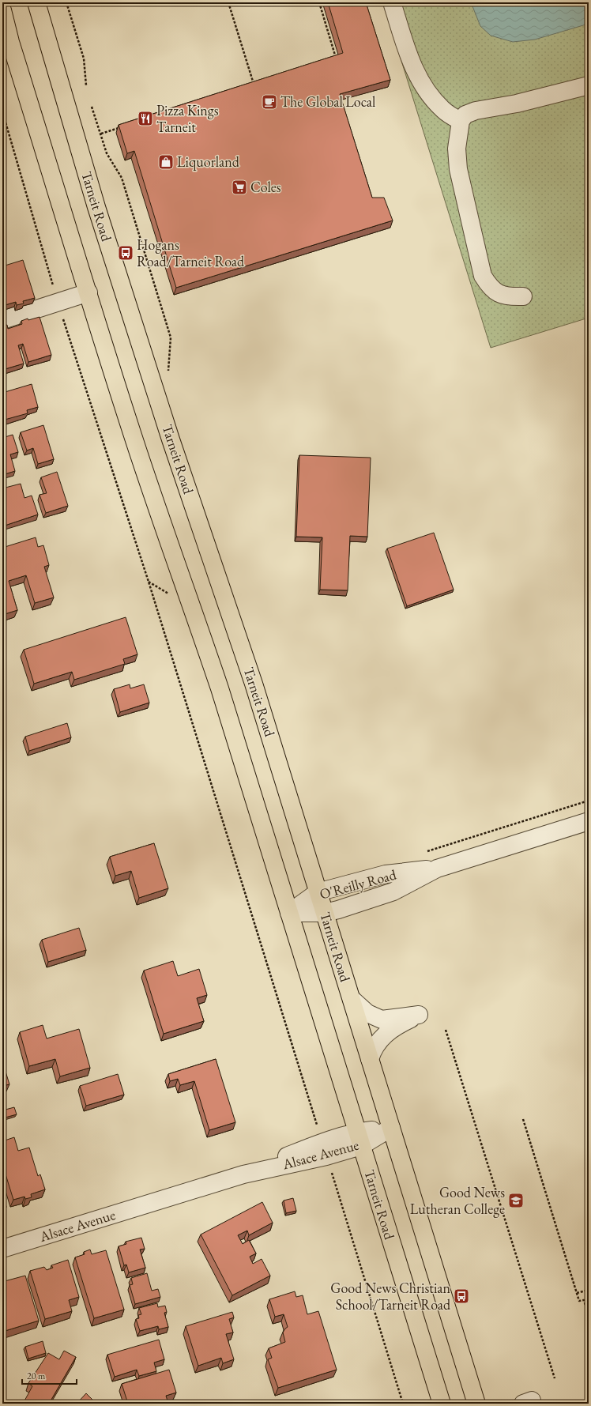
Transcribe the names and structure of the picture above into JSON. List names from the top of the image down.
{
  "streets": {
    "main road": ["Tarneit Road"],
    "street": ["O'Reilly Road", "Alsace Avenue"]
  },
  "crossings": [
    ["Tarneit Road", "O'Reilly Road"],
    ["Tarneit Road", "Alsace Avenue"]
  ],
  "places": {
    "cafe": ["The Global Local"],
    "restaurant": ["Pizza Kings Tarneit"],
    "shop": ["Liquorland"],
    "supermarket": ["Coles"],
    "bus stop": ["Hogans Road/Tarneit Road", "Good News Christian School/Tarneit Road"],
    "school or university": ["Good News Lutheran College"]
  },
  "scale_bar": "20 m"
}
